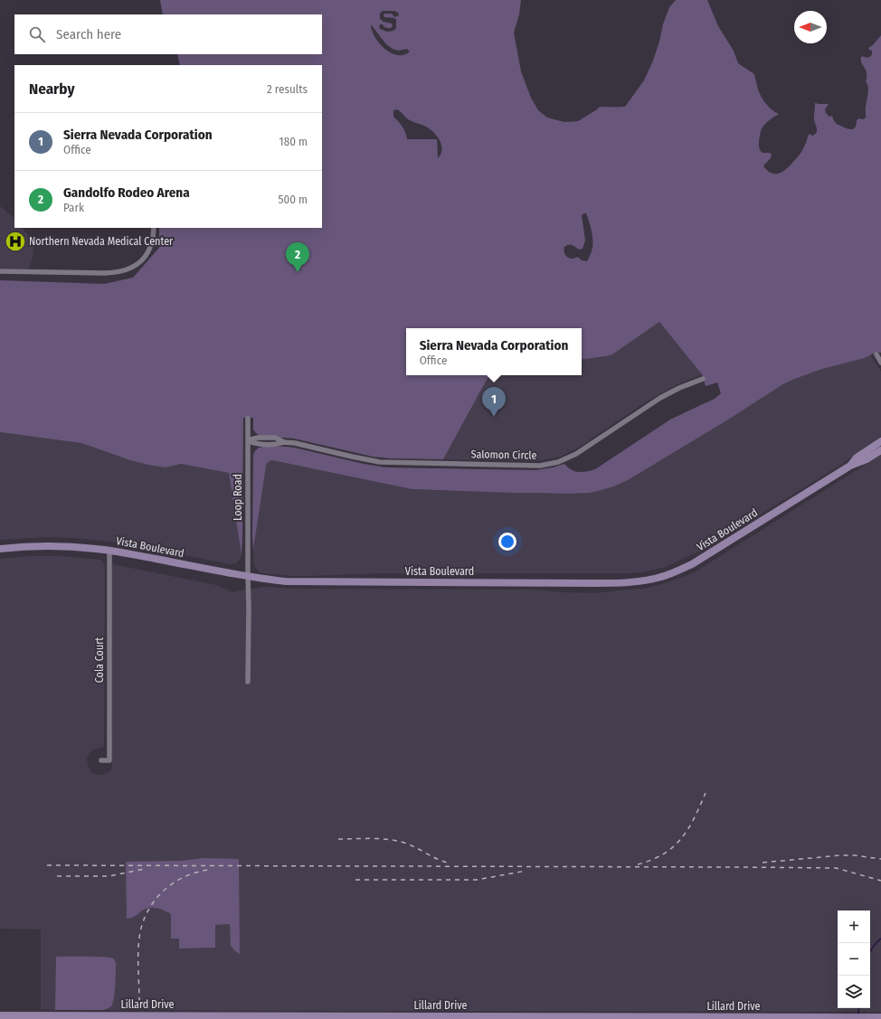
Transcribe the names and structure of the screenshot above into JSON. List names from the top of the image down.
{
  "streets": {
    "main road": ["Vista Boulevard", "Lillard Drive"],
    "street": ["Salomon Circle", "Loop Road", "Cola Court"]
  },
  "crossings": [
    ["Salomon Circle", "Loop Road"],
    ["Loop Road", "Vista Boulevard"],
    ["Vista Boulevard", "Cola Court"]
  ],
  "places": {
    "hospital": ["Northern Nevada Medical Center"]
  },
  "north": "left",
  "page": {
    "search": "Search here",
    "heading": ["Nearby", "2 results"],
    "list": [
      {
        "mark": "1",
        "name": "Sierra Nevada Corporation",
        "note": "Office",
        "value": "180 m"
      },
      {
        "mark": "2",
        "name": "Gandolfo Rodeo Arena",
        "note": "Park",
        "value": "500 m"
      }
    ],
    "pins": ["2", "1"],
    "popup": ["Sierra Nevada Corporation", "Office"],
    "map_buttons": ["+", "−"]
  }
}
